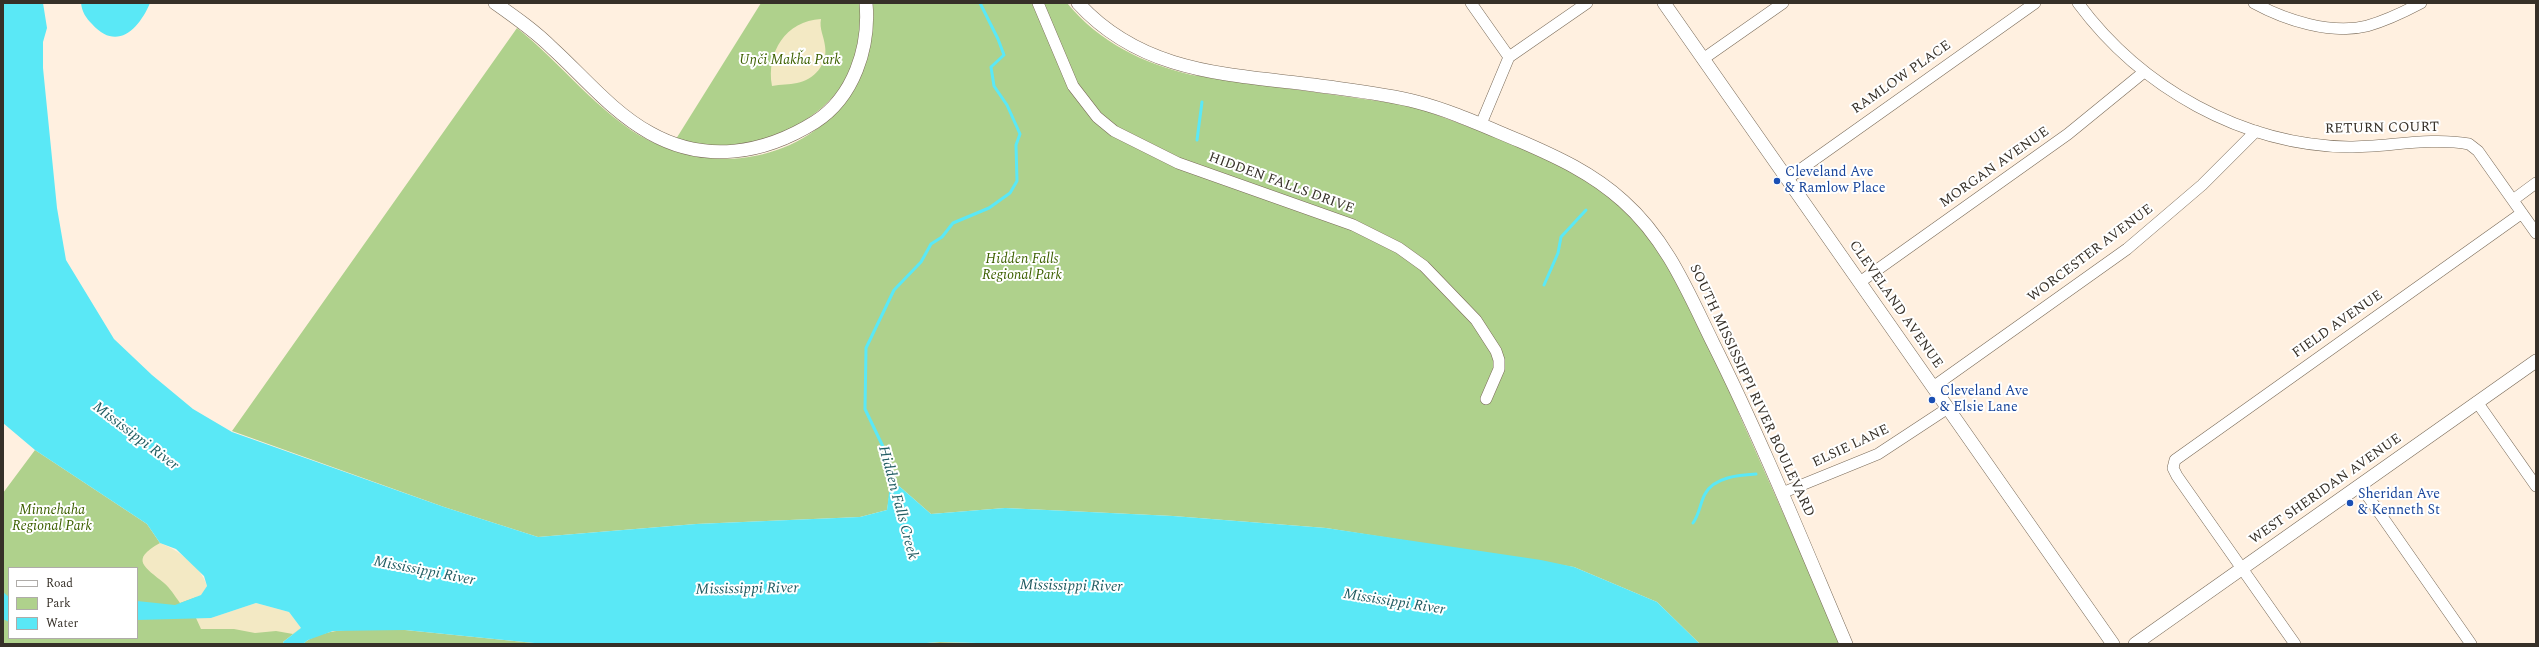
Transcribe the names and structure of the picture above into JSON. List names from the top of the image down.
{
  "streets": {
    "street": [
      "RAMLOW PLACE",
      "RETURN COURT",
      "MORGAN AVENUE",
      "HIDDEN FALLS DRIVE",
      "WORCESTER AVENUE",
      "CLEVELAND AVENUE",
      "FIELD AVENUE",
      "SOUTH MISSISSIPPI RIVER BOULEVARD",
      "ELSIE LANE",
      "WEST SHERIDAN AVENUE"
    ]
  },
  "crossings": [
    ["RAMLOW PLACE", "CLEVELAND AVENUE"],
    ["RETURN COURT", "MORGAN AVENUE"],
    ["RETURN COURT", "WORCESTER AVENUE"],
    ["MORGAN AVENUE", "CLEVELAND AVENUE"],
    ["WORCESTER AVENUE", "CLEVELAND AVENUE"],
    ["CLEVELAND AVENUE", "ELSIE LANE"],
    ["FIELD AVENUE", "WEST SHERIDAN AVENUE"],
    ["SOUTH MISSISSIPPI RIVER BOULEVARD", "ELSIE LANE"]
  ],
  "water": ["Mississippi River", "Hidden Falls Creek"],
  "parks": ["Uŋči Makȟa Park", "Hidden Falls Regional Park", "Minnehaha Regional Park"],
  "places": ["Cleveland Ave & Ramlow Place", "Cleveland Ave & Elsie Lane", "Sheridan Ave & Kenneth St"],
  "legend": ["Road", "Park", "Water"]
}
